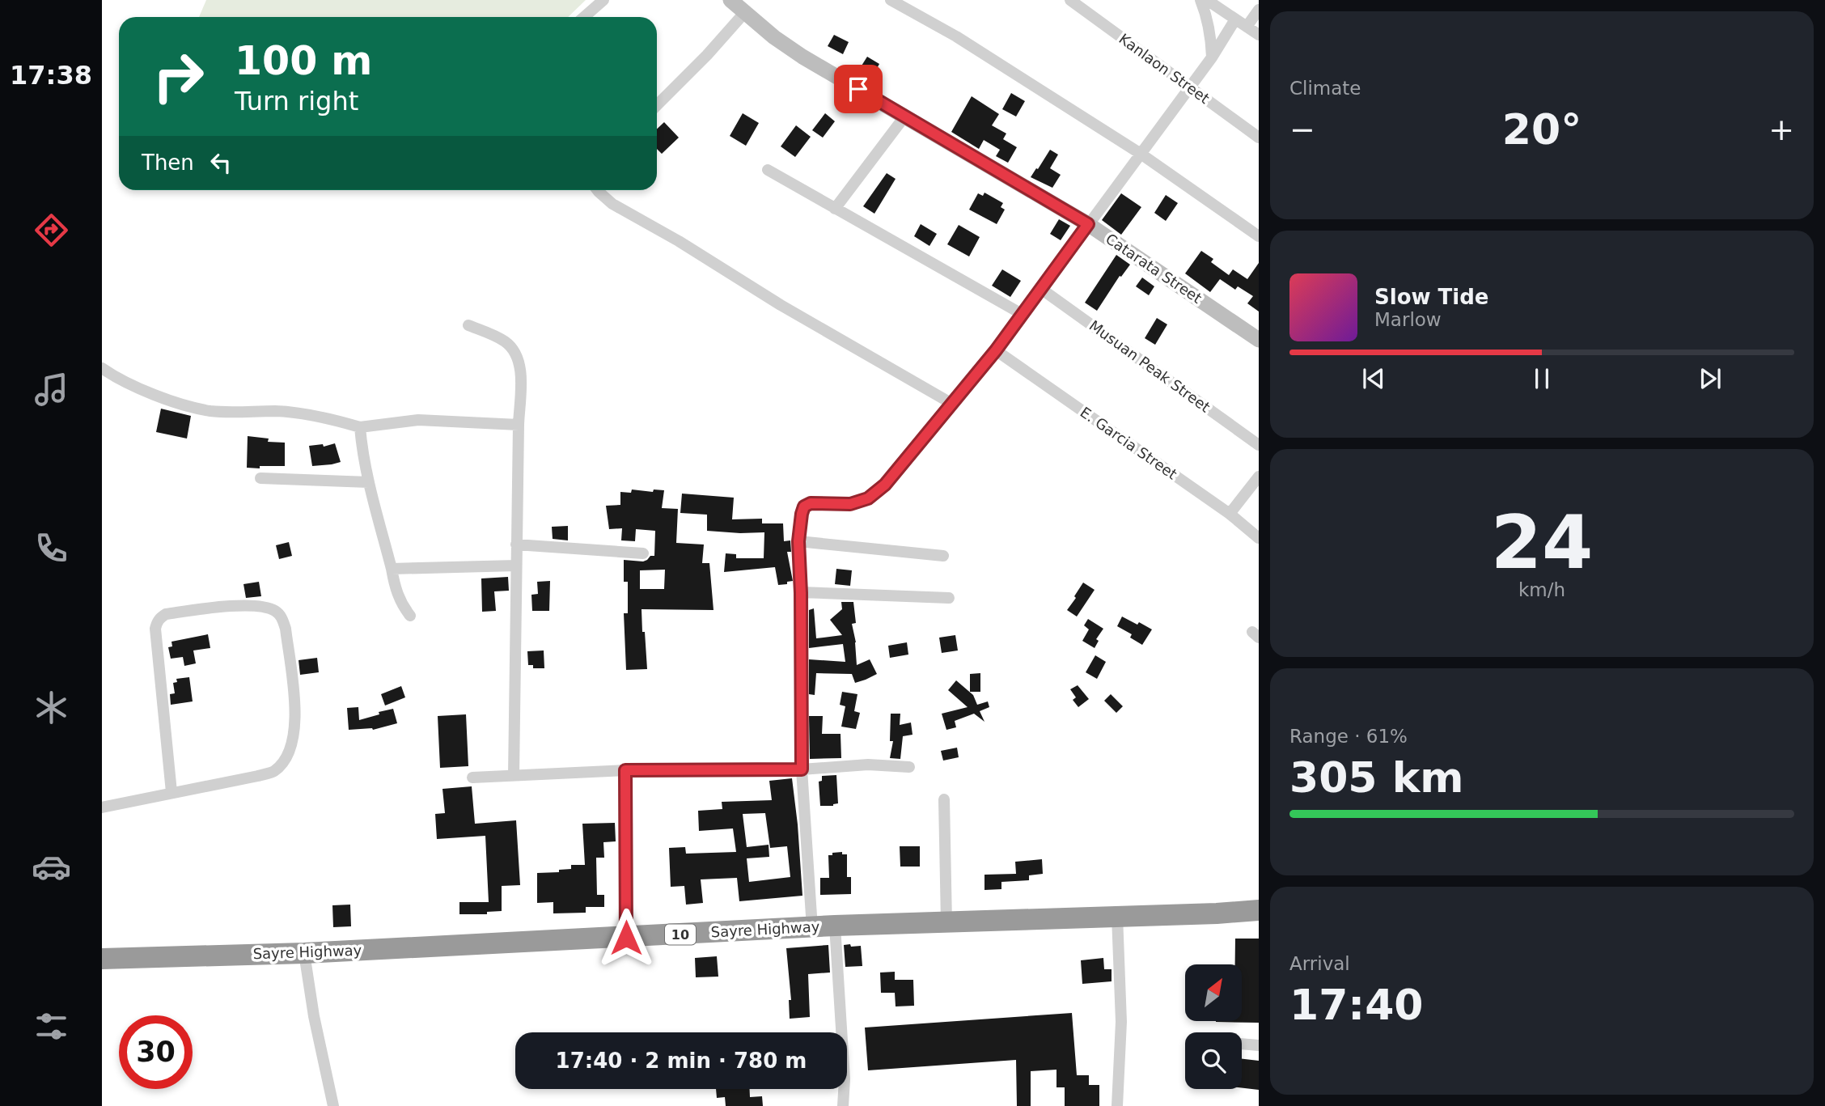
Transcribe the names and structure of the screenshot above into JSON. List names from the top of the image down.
{
  "streets": {
    "highway": ["Sayre Highway", "10"],
    "street": [
      "Kanlaon Street",
      "Catarata Street",
      "Musuan Peak Street",
      "E. Garcia Street"
    ]
  },
  "north": "top right",
  "page": {
    "tabs": "17:38",
    "tile": [
      "Climate",
      ["24", "km/h"],
      ["Range · 61%", "305 km"],
      ["Arrival", "17:40"]
    ],
    "turn": ["100 m", "Turn right"],
    "heat": ["−", "20°", "+"],
    "then": "Then",
    "song": ["Slow Tide", "Marlow"],
    "limit": "30",
    "trip": "17:40 · 2 min · 780 m"
  }
}
